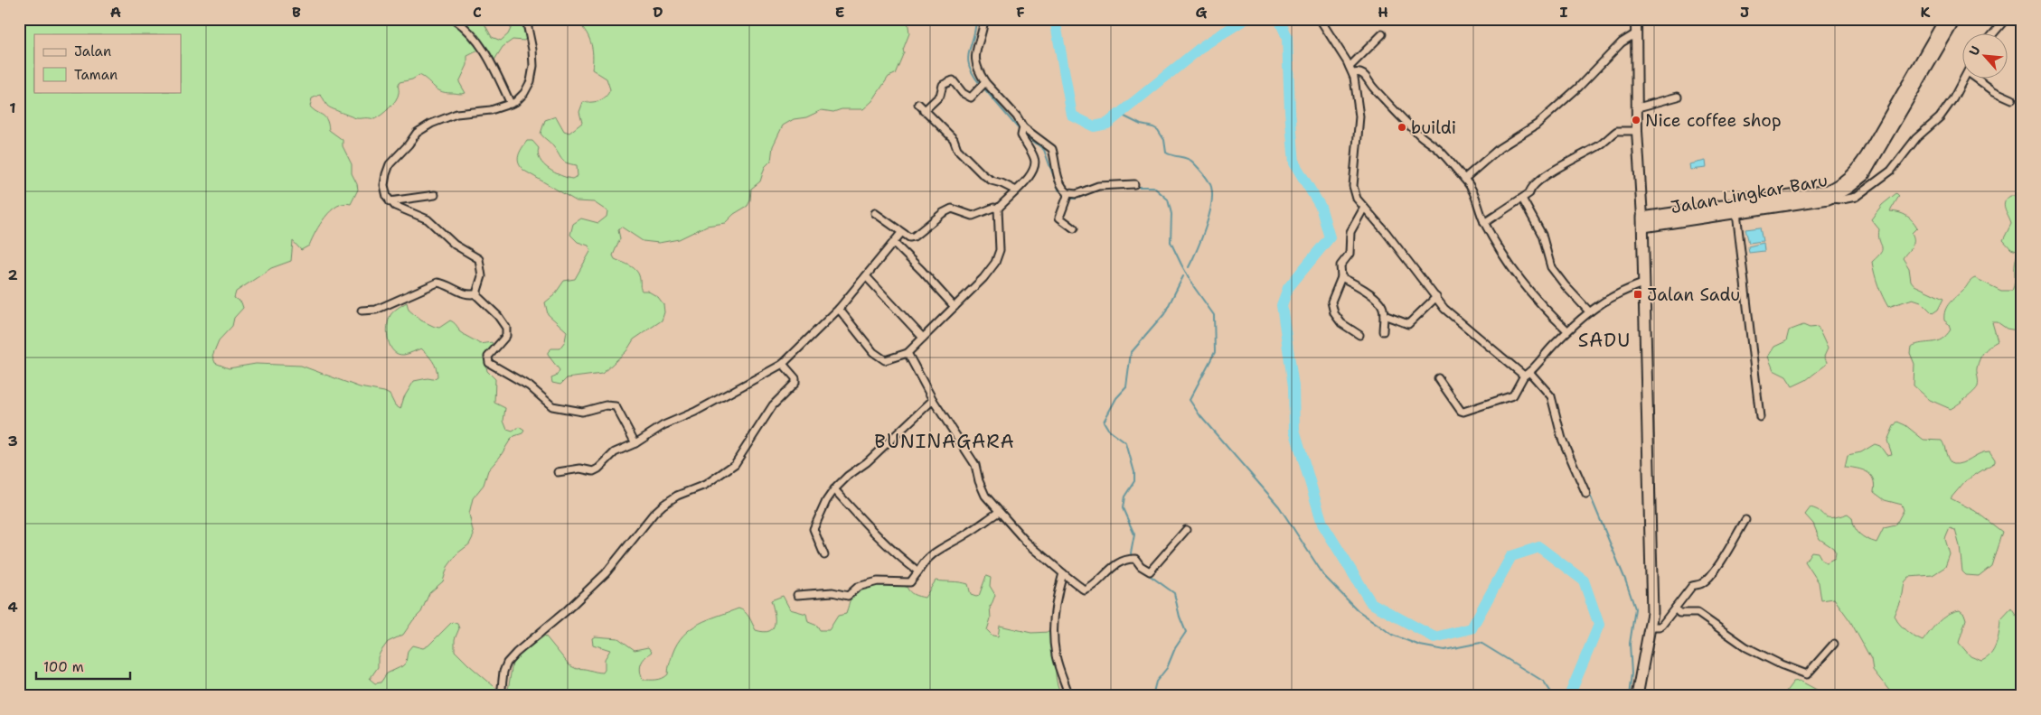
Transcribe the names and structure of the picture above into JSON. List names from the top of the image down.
{
  "streets": {
    "highway": ["Jalan Lingkar Baru"]
  },
  "districts": ["SADU", "BUNINAGARA"],
  "places": {
    "other": ["Nice coffee shop", "buildi"],
    "transit": ["Jalan Sadu"]
  },
  "legend": ["Jalan", "Taman"],
  "scale_bar": "100 m",
  "north": "top left",
  "grid": {
    "columns": [
      "A",
      "B",
      "C",
      "D",
      "E",
      "F",
      "G",
      "H",
      "I",
      "J",
      "K"
    ],
    "rows": [
      "1",
      "2",
      "3",
      "4"
    ]
  }
}
